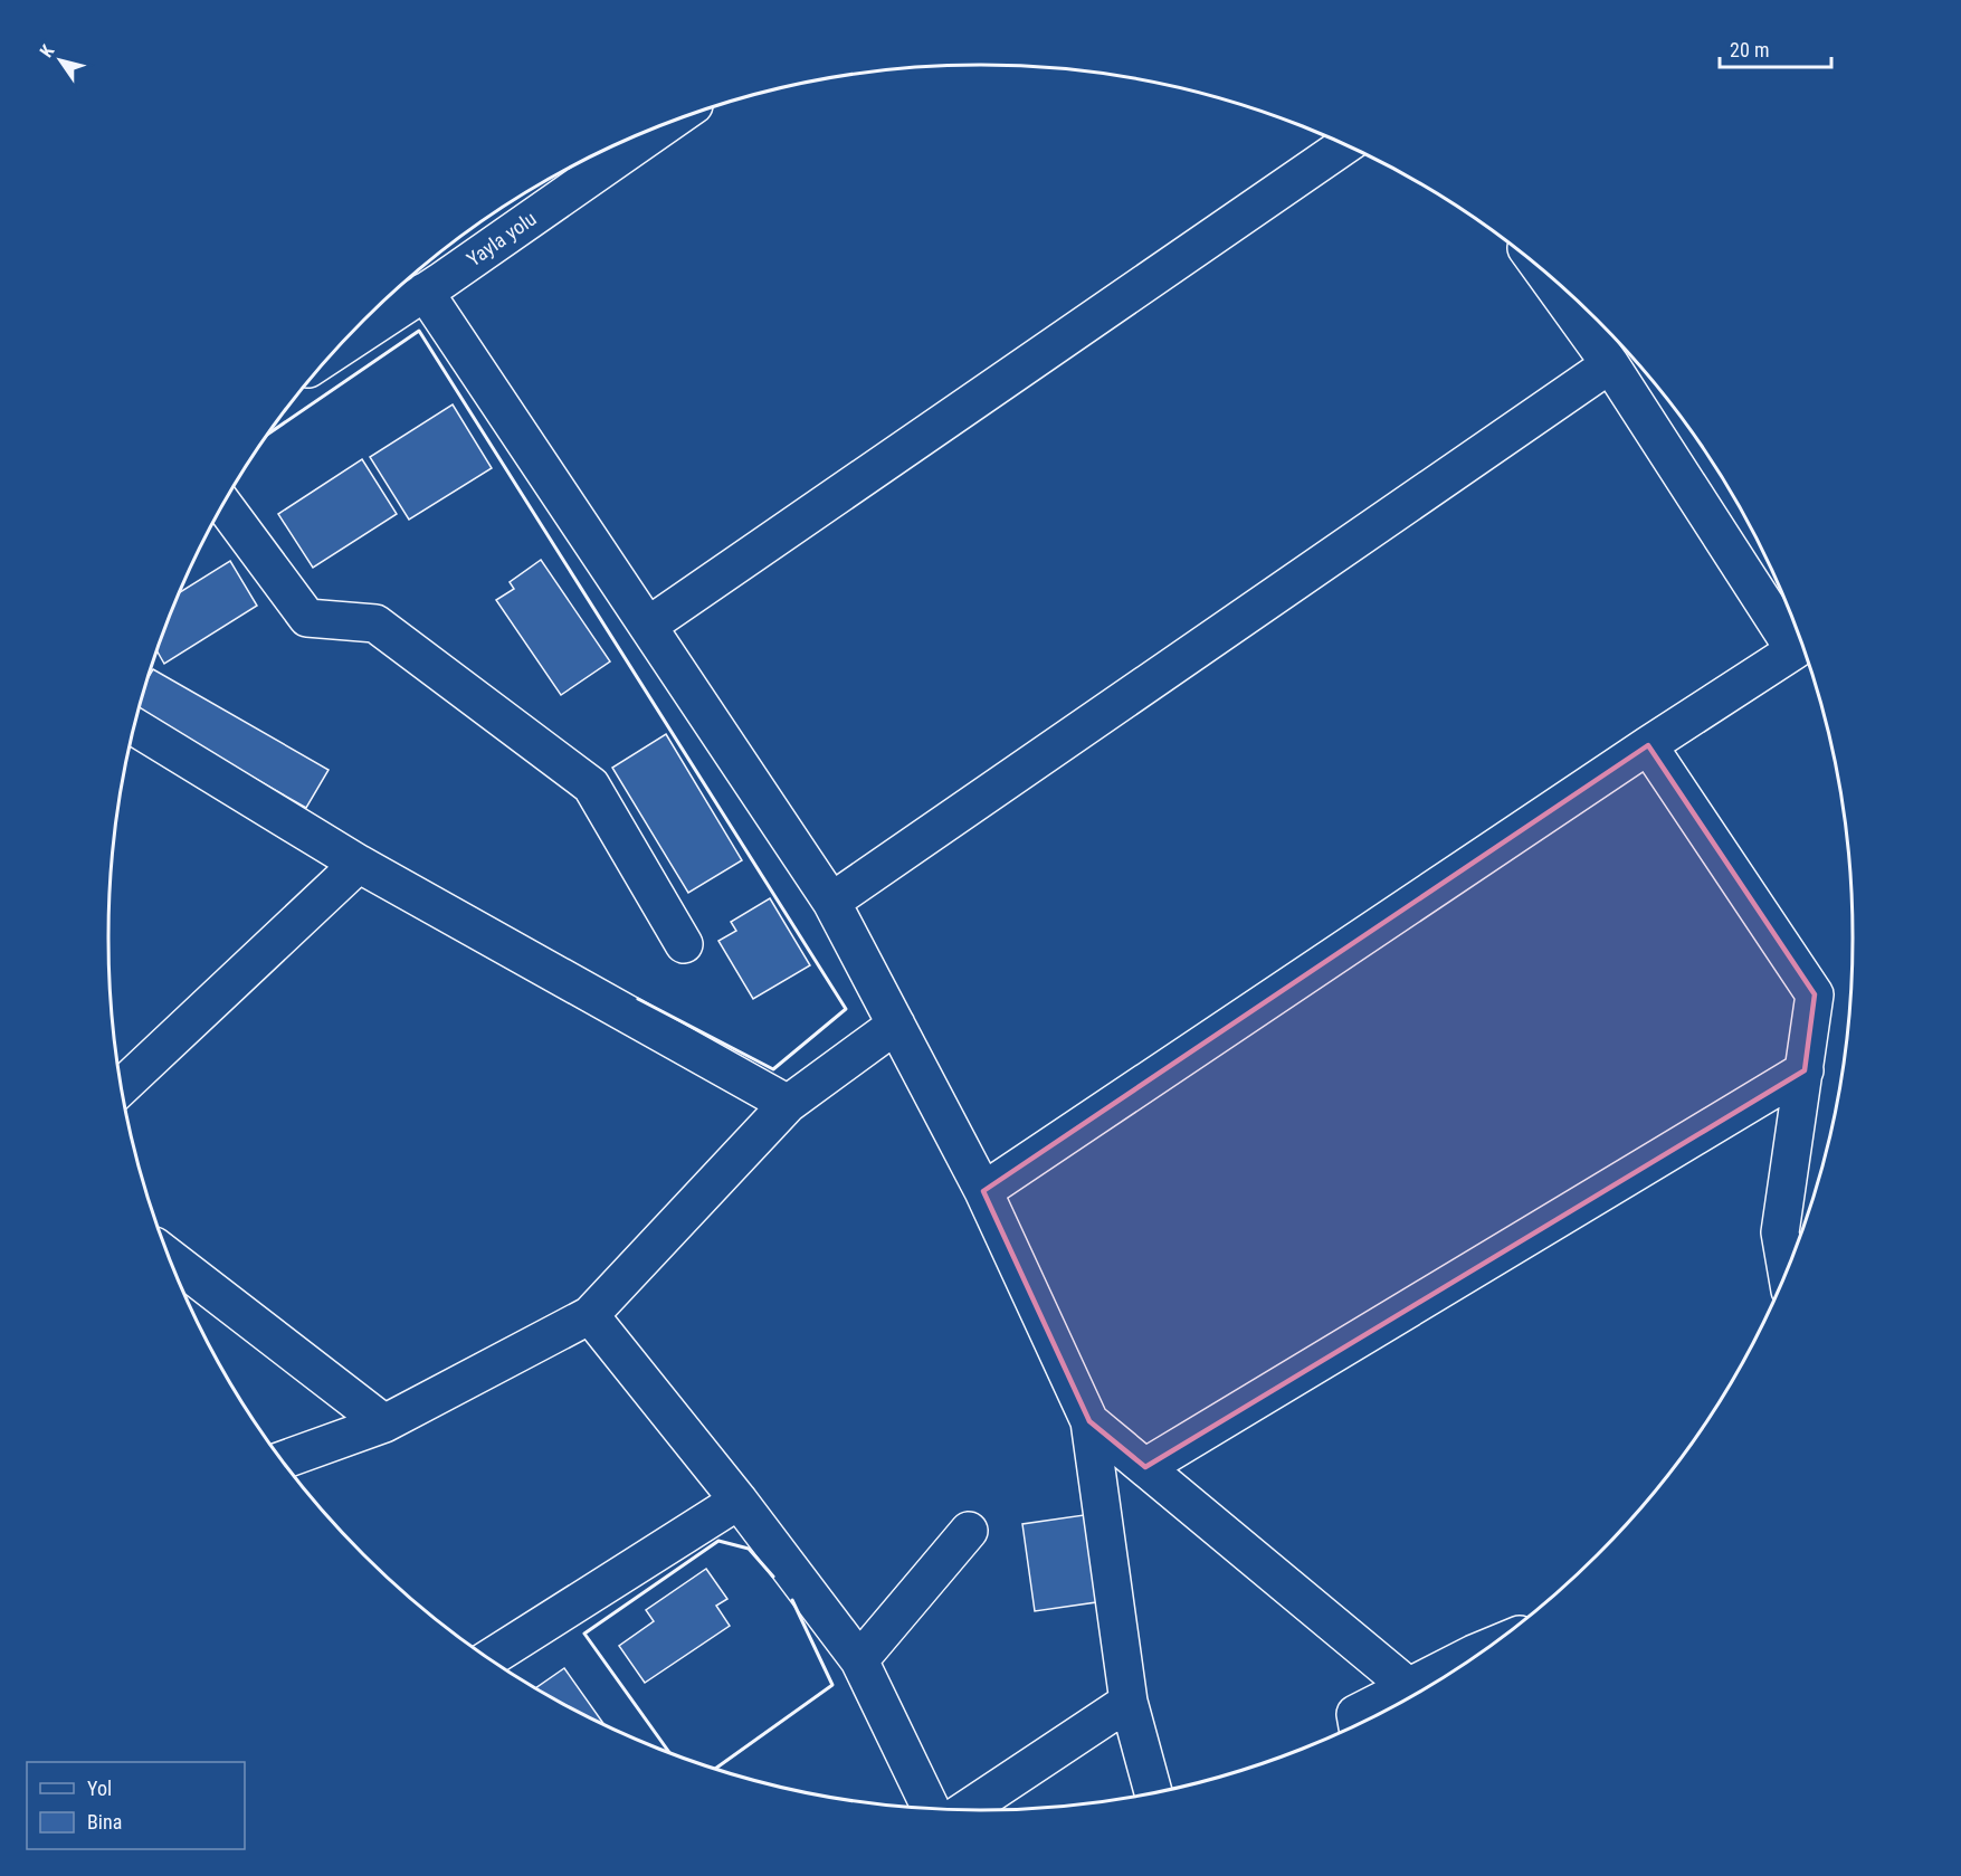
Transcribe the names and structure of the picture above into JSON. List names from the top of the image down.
{
  "streets": {
    "street": ["Yayla yolu"]
  },
  "legend": ["Yol", "Bina"],
  "scale_bar": "20 m",
  "north": "top left"
}
